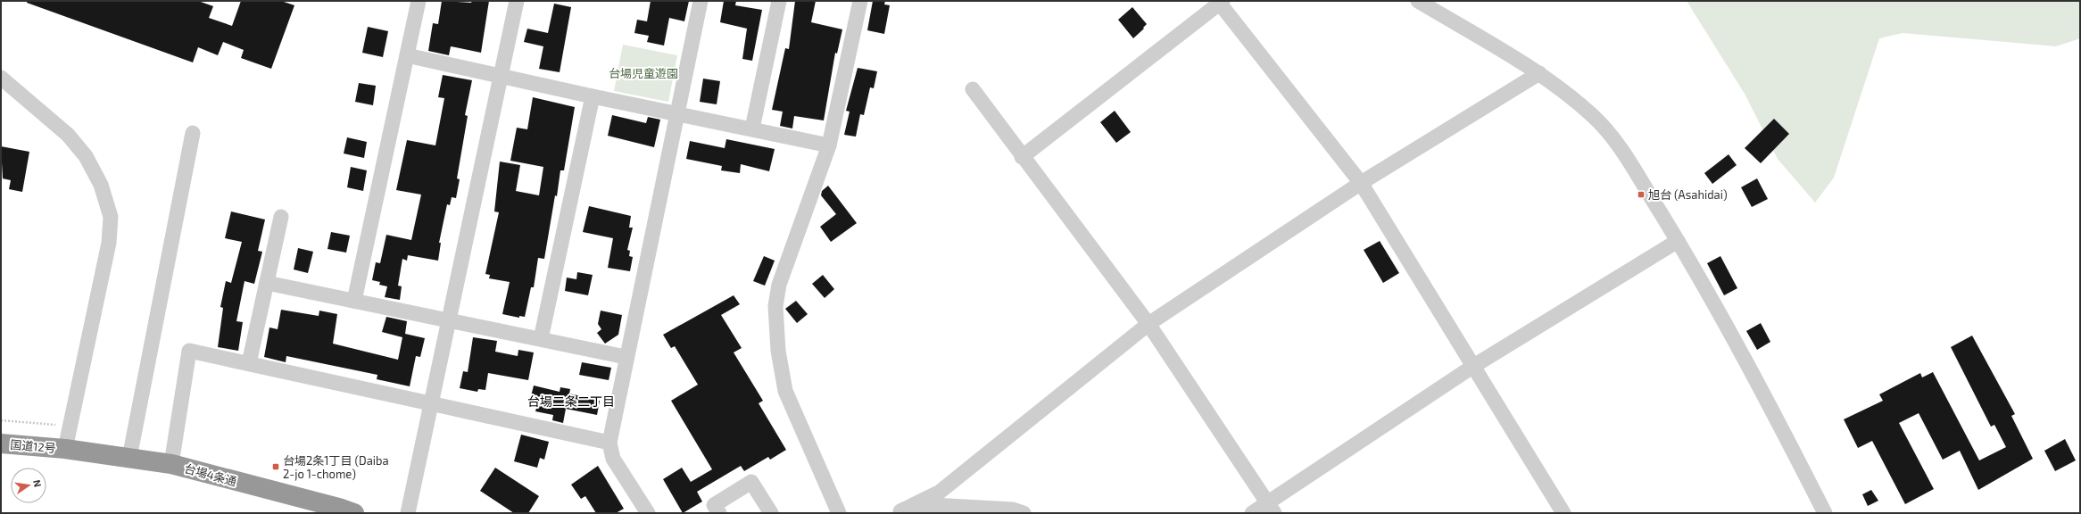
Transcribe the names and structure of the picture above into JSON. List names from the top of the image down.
{
  "streets": {
    "highway": ["国道12号", "台場4条通"]
  },
  "crossings": [
    ["国道12号", "台場4条通"]
  ],
  "districts": ["台場二条二丁目"],
  "parks": ["台場児童遊園"],
  "places": {
    "transit": ["旭台 (Asahidai)", "台場2条1丁目 (Daiba 2-jo 1-chome)"]
  },
  "north": "right"
}
